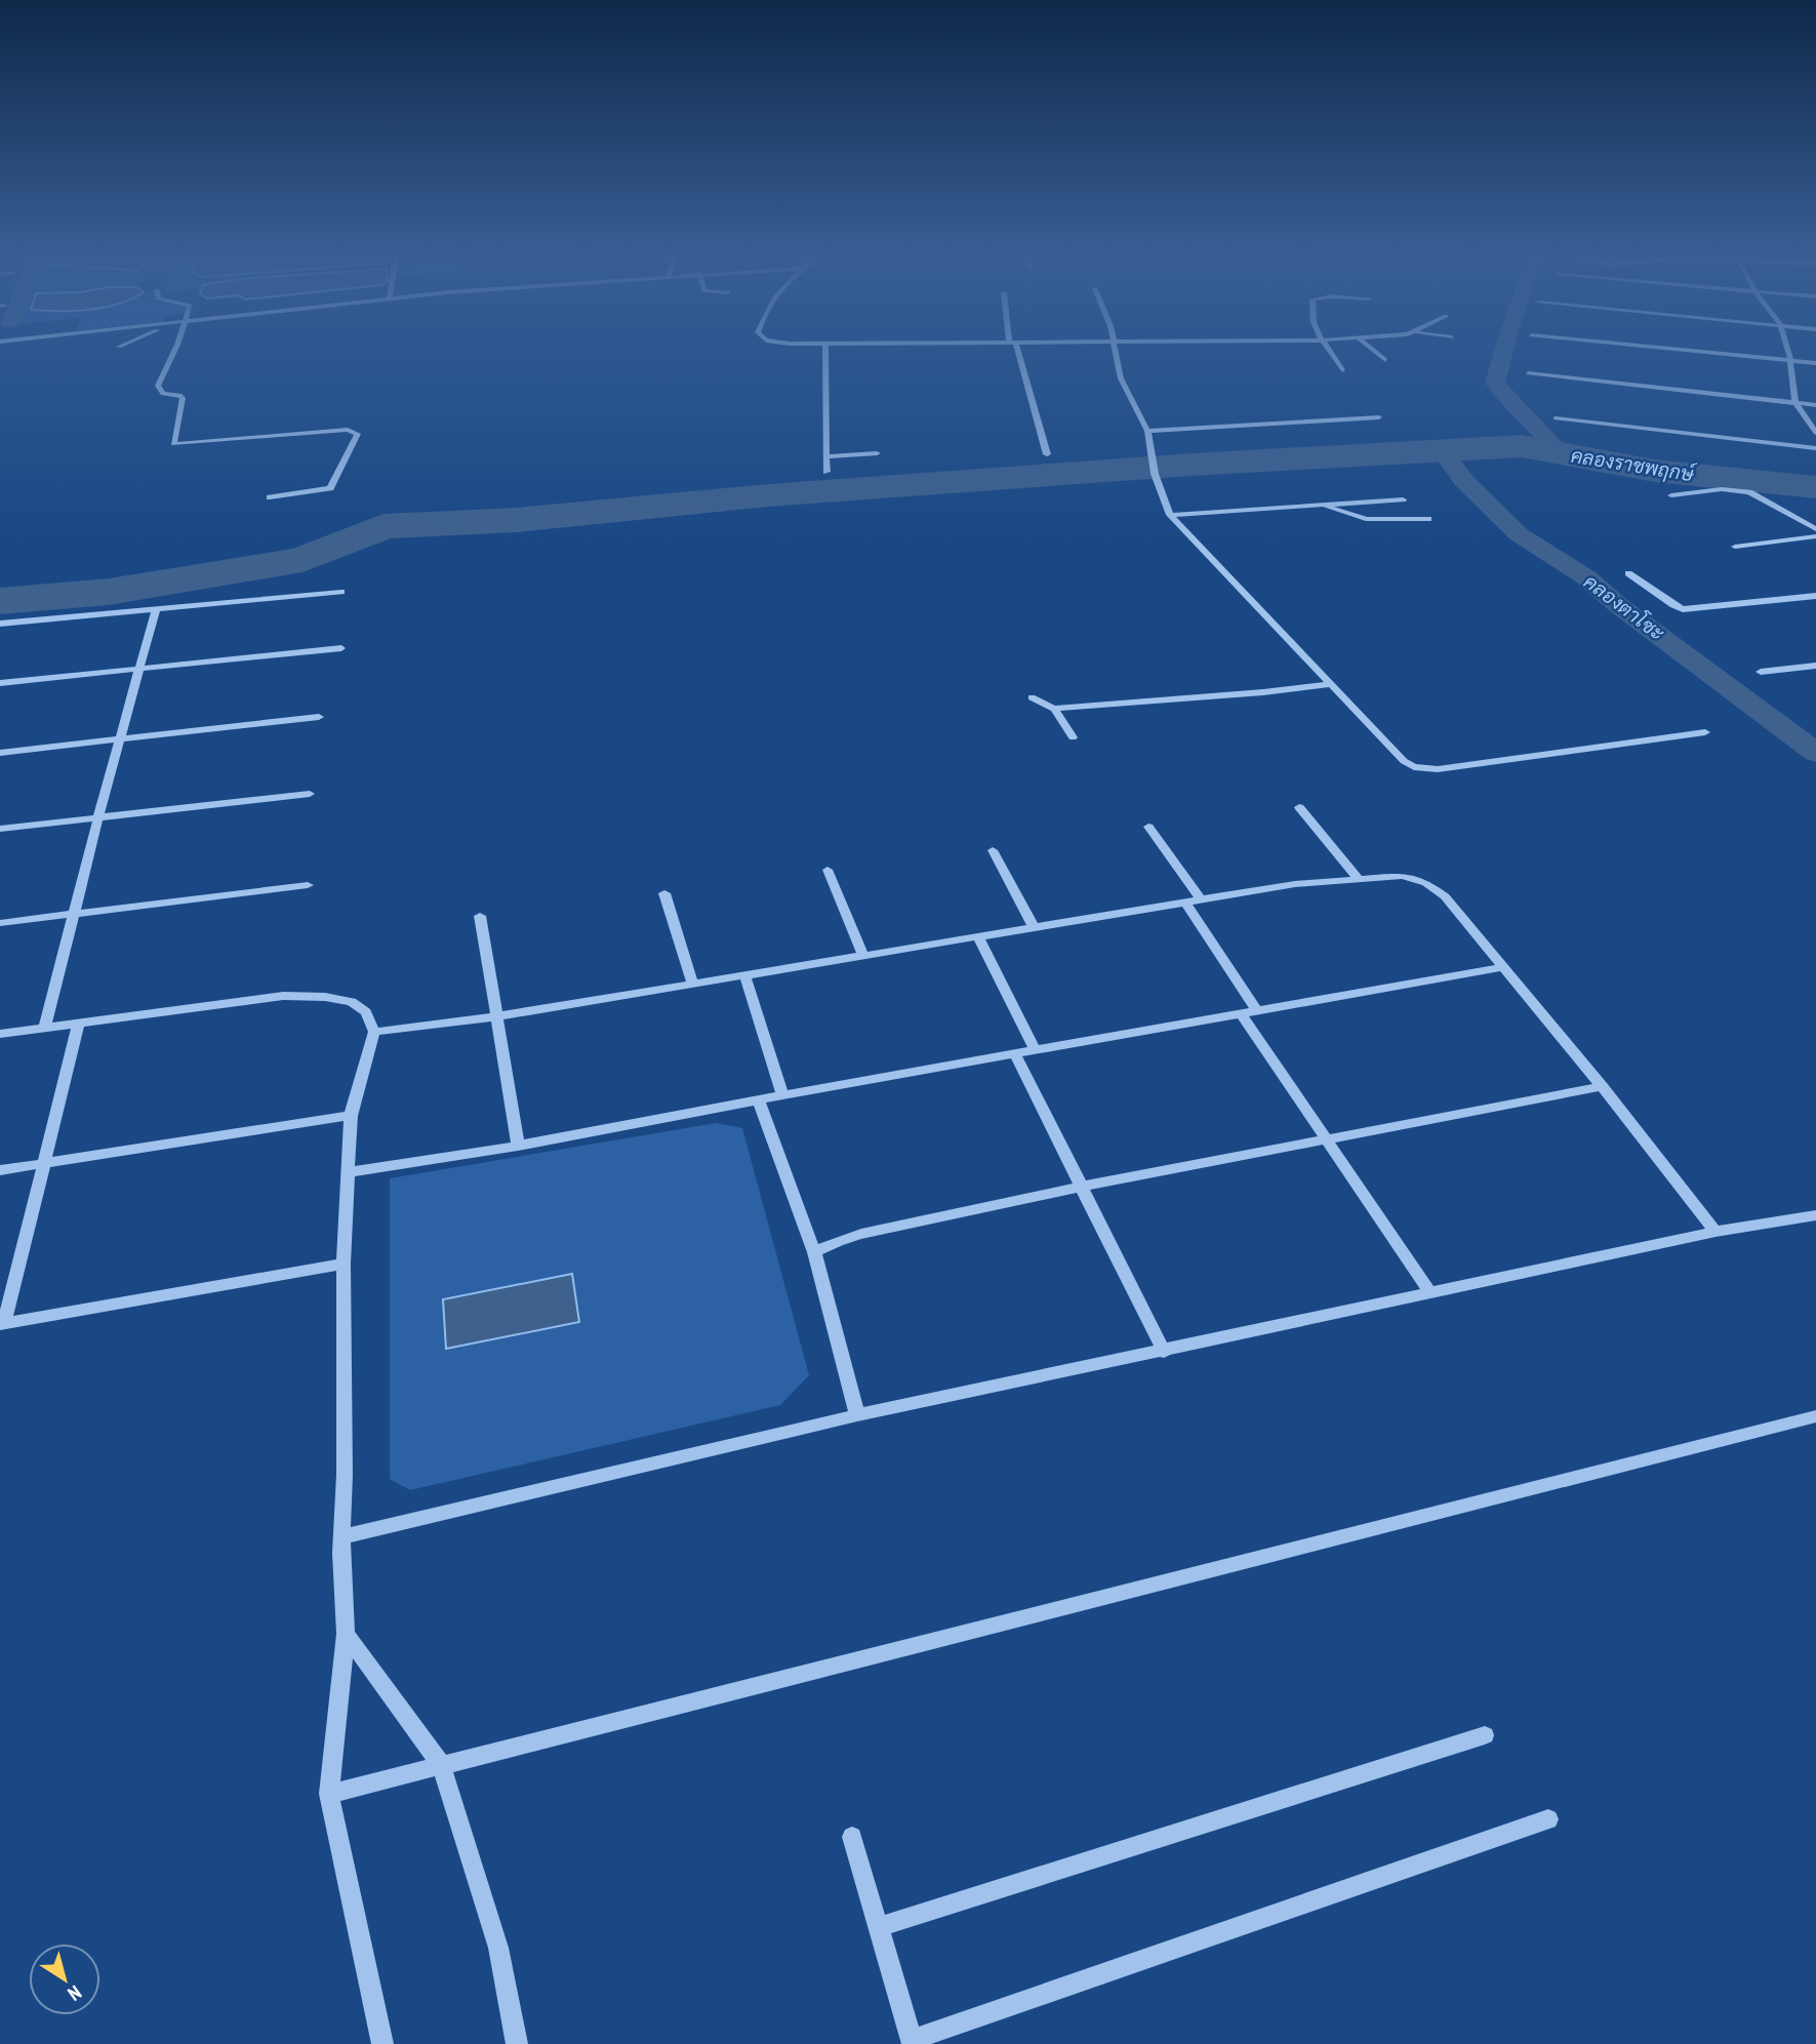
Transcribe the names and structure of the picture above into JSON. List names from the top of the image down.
{
  "water": ["คลองราชพฤกษ์", "คลองตาโซะ"],
  "north": "bottom right"
}
